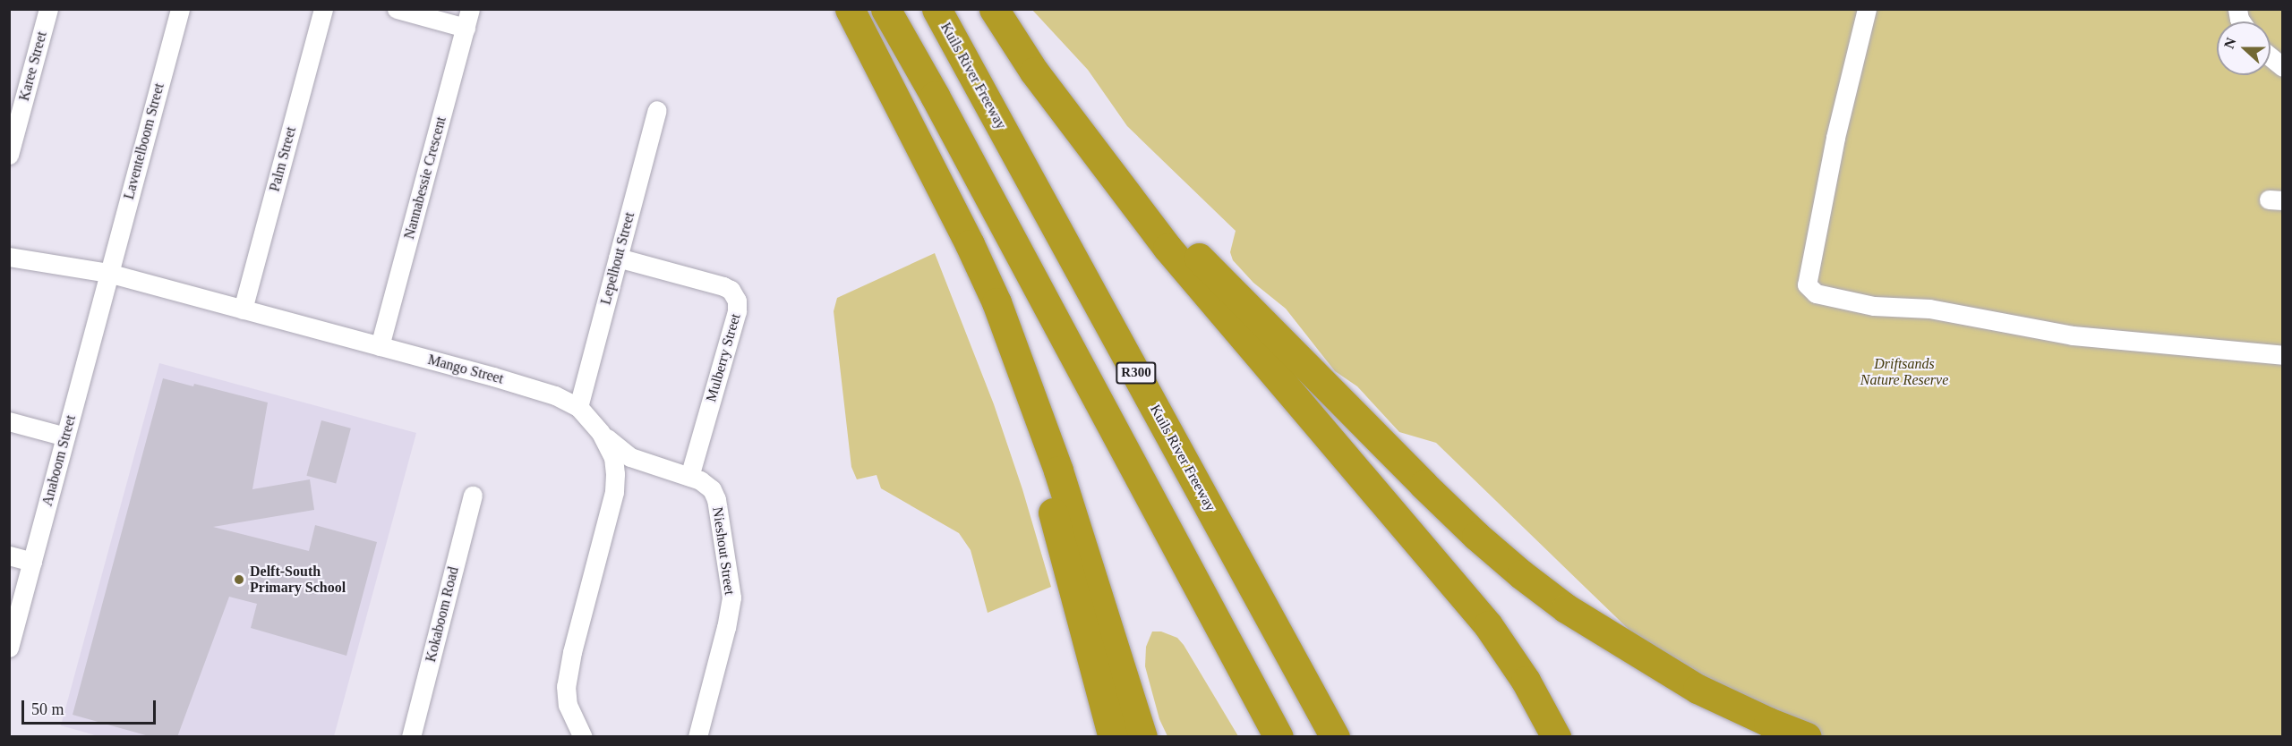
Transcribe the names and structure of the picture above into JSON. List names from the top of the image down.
{
  "streets": {
    "highway": ["Kuils River Freeway", "R300"],
    "street": [
      "Karee Street",
      "Laventelboom Street",
      "Palm Street",
      "Nannabessie Crescent",
      "Lepelhout Street",
      "Mulberry Street",
      "Mango Street",
      "Anaboom Street",
      "Nieshout Street",
      "Kokaboom Road"
    ]
  },
  "crossings": [
    ["Laventelboom Street", "Mango Street"],
    ["Laventelboom Street", "Anaboom Street"],
    ["Palm Street", "Mango Street"],
    ["Nannabessie Crescent", "Mango Street"],
    ["Lepelhout Street", "Mulberry Street"],
    ["Lepelhout Street", "Mango Street"],
    ["Mulberry Street", "Nieshout Street"],
    ["Mango Street", "Anaboom Street"],
    ["Mango Street", "Nieshout Street"]
  ],
  "parks": ["Driftsands Nature Reserve"],
  "places": ["Delft-South Primary School"],
  "scale_bar": "50 m",
  "north": "left"
}
